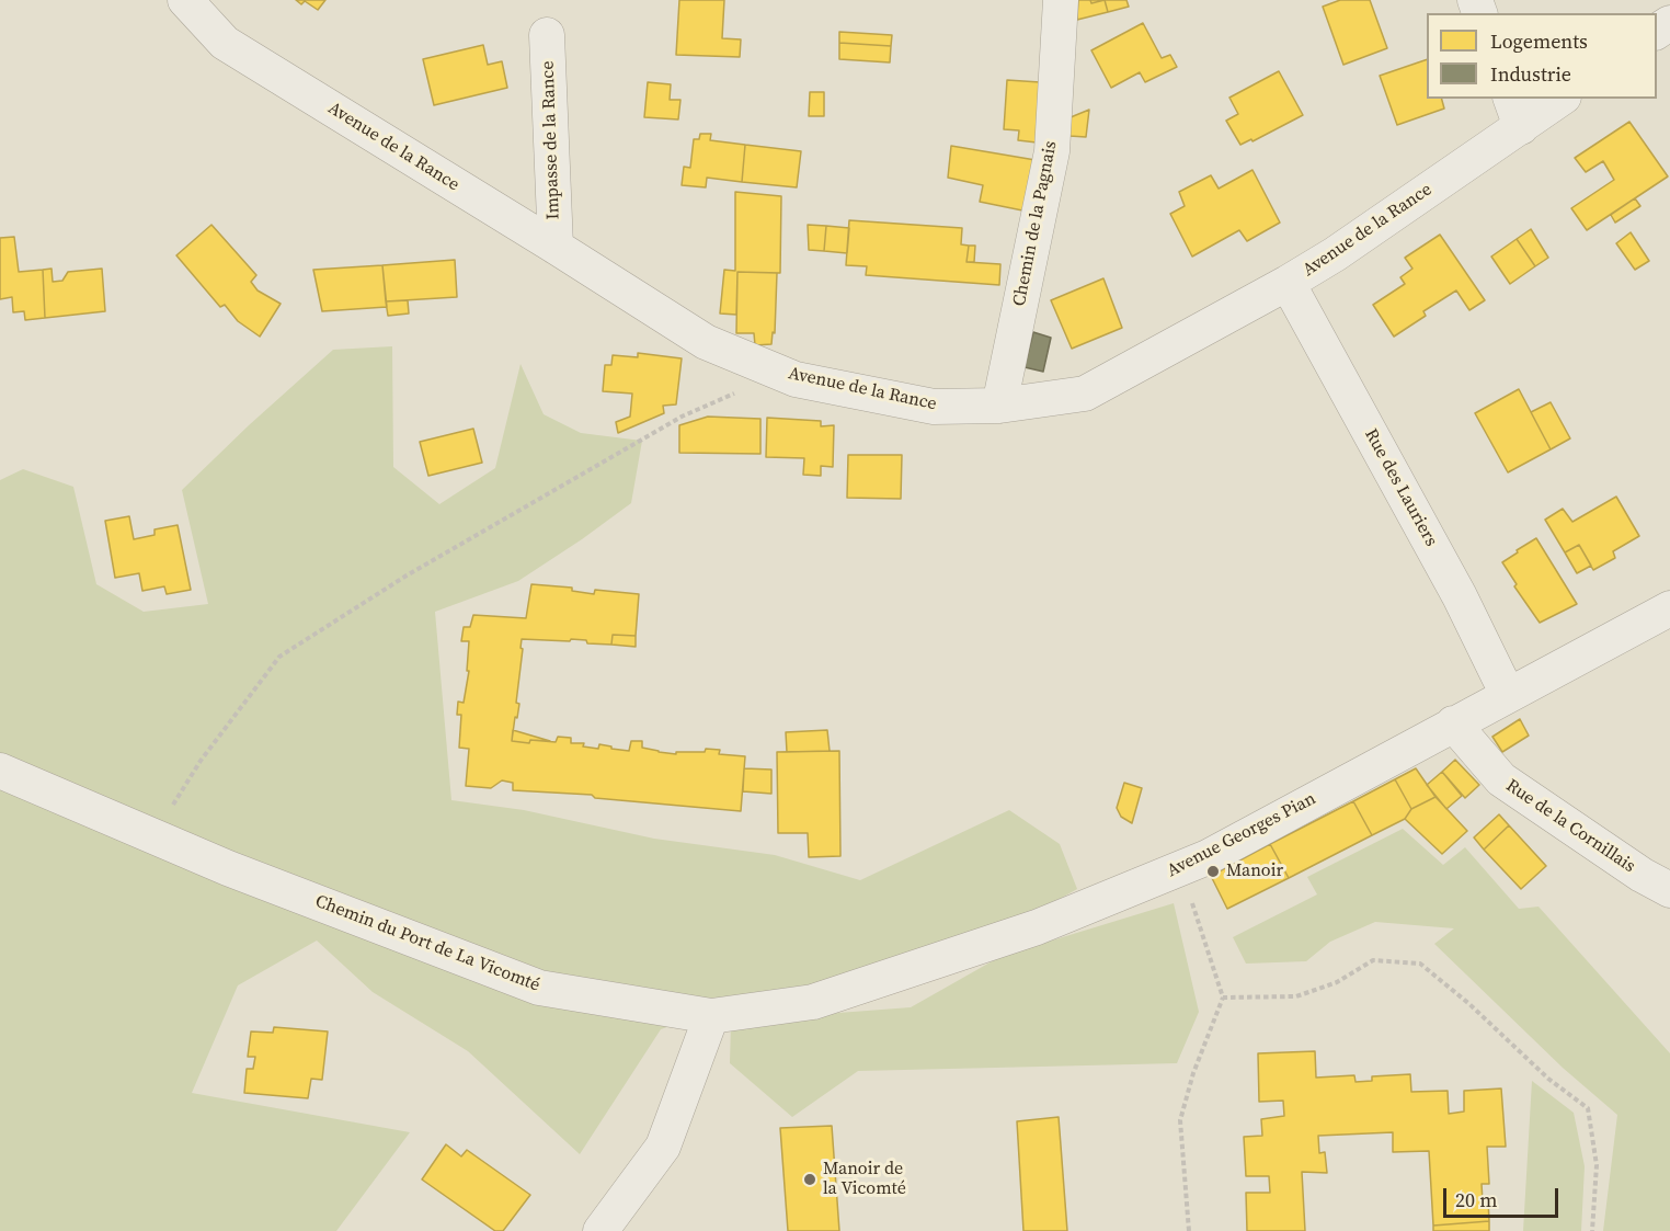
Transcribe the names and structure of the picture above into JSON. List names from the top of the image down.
{
  "streets": {
    "street": [
      "Impasse de la Rance",
      "Avenue de la Rance",
      "Chemin de la Pagnais",
      "Rue des Lauriers",
      "Rue de la Cornillais",
      "Avenue Georges Pian",
      "Chemin du Port de La Vicomté"
    ]
  },
  "crossings": [
    ["Impasse de la Rance", "Avenue de la Rance"],
    ["Avenue de la Rance", "Chemin de la Pagnais"],
    ["Avenue de la Rance", "Rue des Lauriers"],
    ["Rue des Lauriers", "Avenue Georges Pian"],
    ["Rue de la Cornillais", "Avenue Georges Pian"],
    ["Avenue Georges Pian", "Chemin du Port de La Vicomté"]
  ],
  "places": ["Manoir", "Manoir de la Vicomté"],
  "legend": ["Logements", "Industrie"],
  "scale_bar": "20 m"
}
